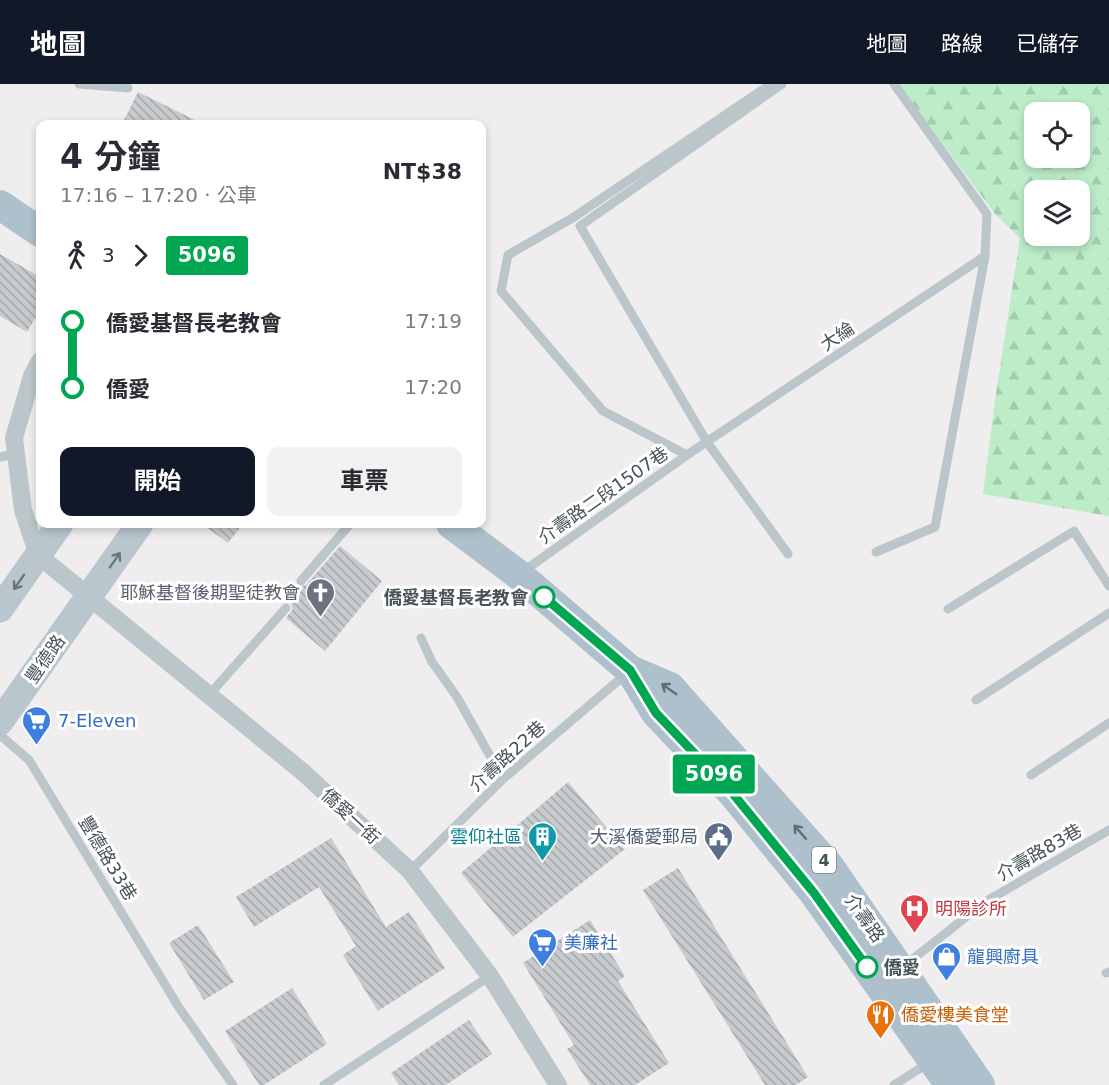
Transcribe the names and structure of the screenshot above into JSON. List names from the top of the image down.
{
  "streets": {
    "main road": ["豐德路", "4", "介壽路"],
    "street": ["僑愛一街"],
    "lane": [
      "大綸",
      "介壽路二段1507巷",
      "介壽路22巷",
      "介壽路83巷",
      "豐德路33巷"
    ]
  },
  "crossings": [
    ["大綸", "介壽路二段1507巷"],
    ["介壽路二段1507巷", "4"],
    ["介壽路二段1507巷", "介壽路"],
    ["豐德路", "僑愛一街"],
    ["介壽路22巷", "僑愛一街"],
    ["介壽路22巷", "介壽路"],
    ["介壽路83巷", "介壽路"],
    ["4", "介壽路"]
  ],
  "places": {
    "other": ["僑愛基督長老教會", "僑愛"],
    "church": ["耶穌基督後期聖徒教會"],
    "supermarket": ["7-Eleven", "美廉社"],
    "building": ["雲仰社區"],
    "public building": ["大溪僑愛郵局"],
    "hospital": ["明陽診所"],
    "shop": ["龍興廚具"],
    "restaurant": ["僑愛樓美食堂"]
  },
  "lines": ["bus line 5096"],
  "page": {
    "header": "地圖",
    "nav": ["地圖", "路線", "已儲存"],
    "on_map": "5096",
    "heading": ["4 分鐘", "17:16 – 17:20 · 公車", "NT$38"],
    "legs": ["3", "5096"],
    "list": [
      {
        "name": "僑愛基督長老教會",
        "value": "17:19"
      },
      {
        "name": "僑愛",
        "value": "17:20"
      }
    ],
    "buttons": ["開始", "車票"]
  }
}
